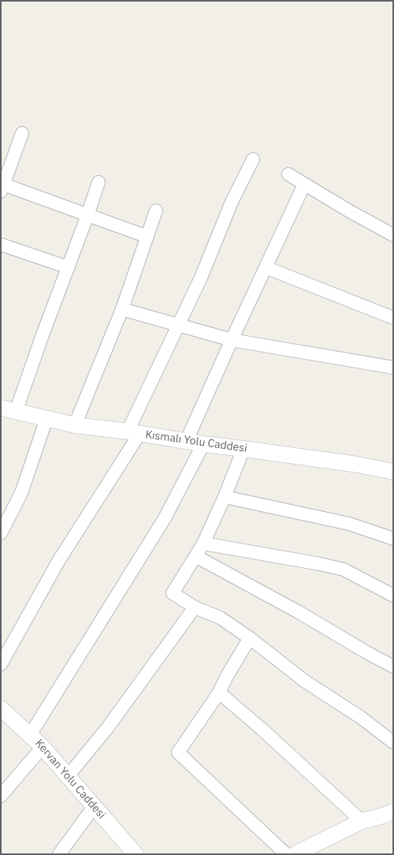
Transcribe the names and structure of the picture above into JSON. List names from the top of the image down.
{
  "streets": {
    "street": ["Kısmalı Yolu Caddesi", "Kervan Yolu Caddesi"]
  }
}
